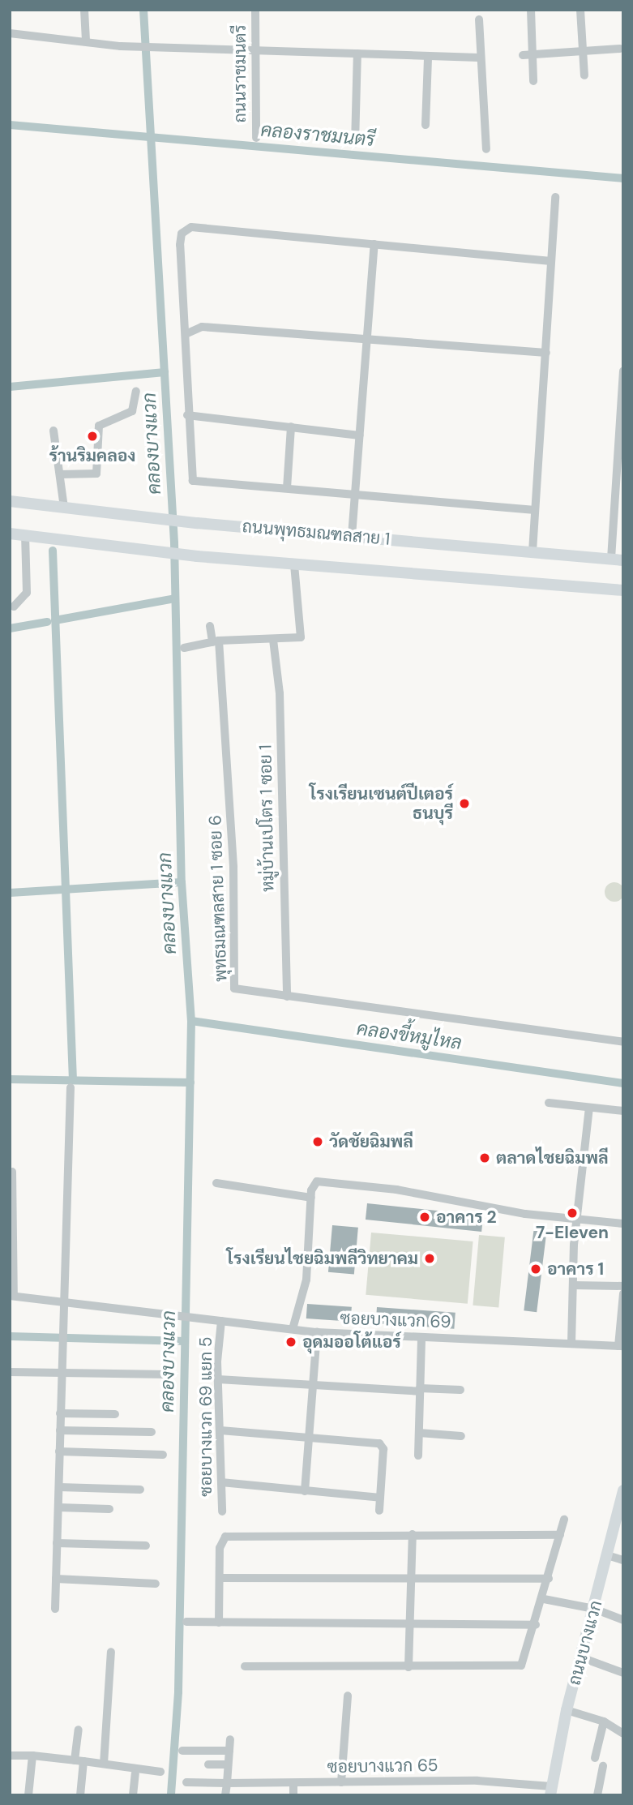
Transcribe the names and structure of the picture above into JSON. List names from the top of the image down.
{
  "streets": {
    "main road": ["ถนนพุทธมณฑลสาย 1", "ถนนบางแวก"],
    "street": [
      "ถนนราชมนตรี",
      "หมู่บ้านเปโตร 1 ซอย 1",
      "พุทธมณฑลสาย 1 ซอย 6",
      "ซอยบางแวก 69",
      "ซอยบางแวก 69 แยก 5",
      "ซอยบางแวก 65"
    ]
  },
  "crossings": [
    ["หมู่บ้านเปโตร 1 ซอย 1", "พุทธมณฑลสาย 1 ซอย 6"],
    ["ซอยบางแวก 69", "ซอยบางแวก 69 แยก 5"],
    ["ถนนบางแวก", "ซอยบางแวก 65"]
  ],
  "water": ["คลองราชมนตรี", "คลองบางแวก", "คลองขี้หมูไหล"],
  "places": [
    "ร้านริมคลอง",
    "โรงเรียนเซนต์ปีเตอร์ ธนบุรี",
    "วัดชัยฉิมพลี",
    "ตลาดไชยฉิมพลี",
    "7-Eleven",
    "อาคาร 2",
    "โรงเรียนไชยฉิมพลีวิทยาคม",
    "อาคาร 1",
    "อุดมออโต้แอร์"
  ]
}
